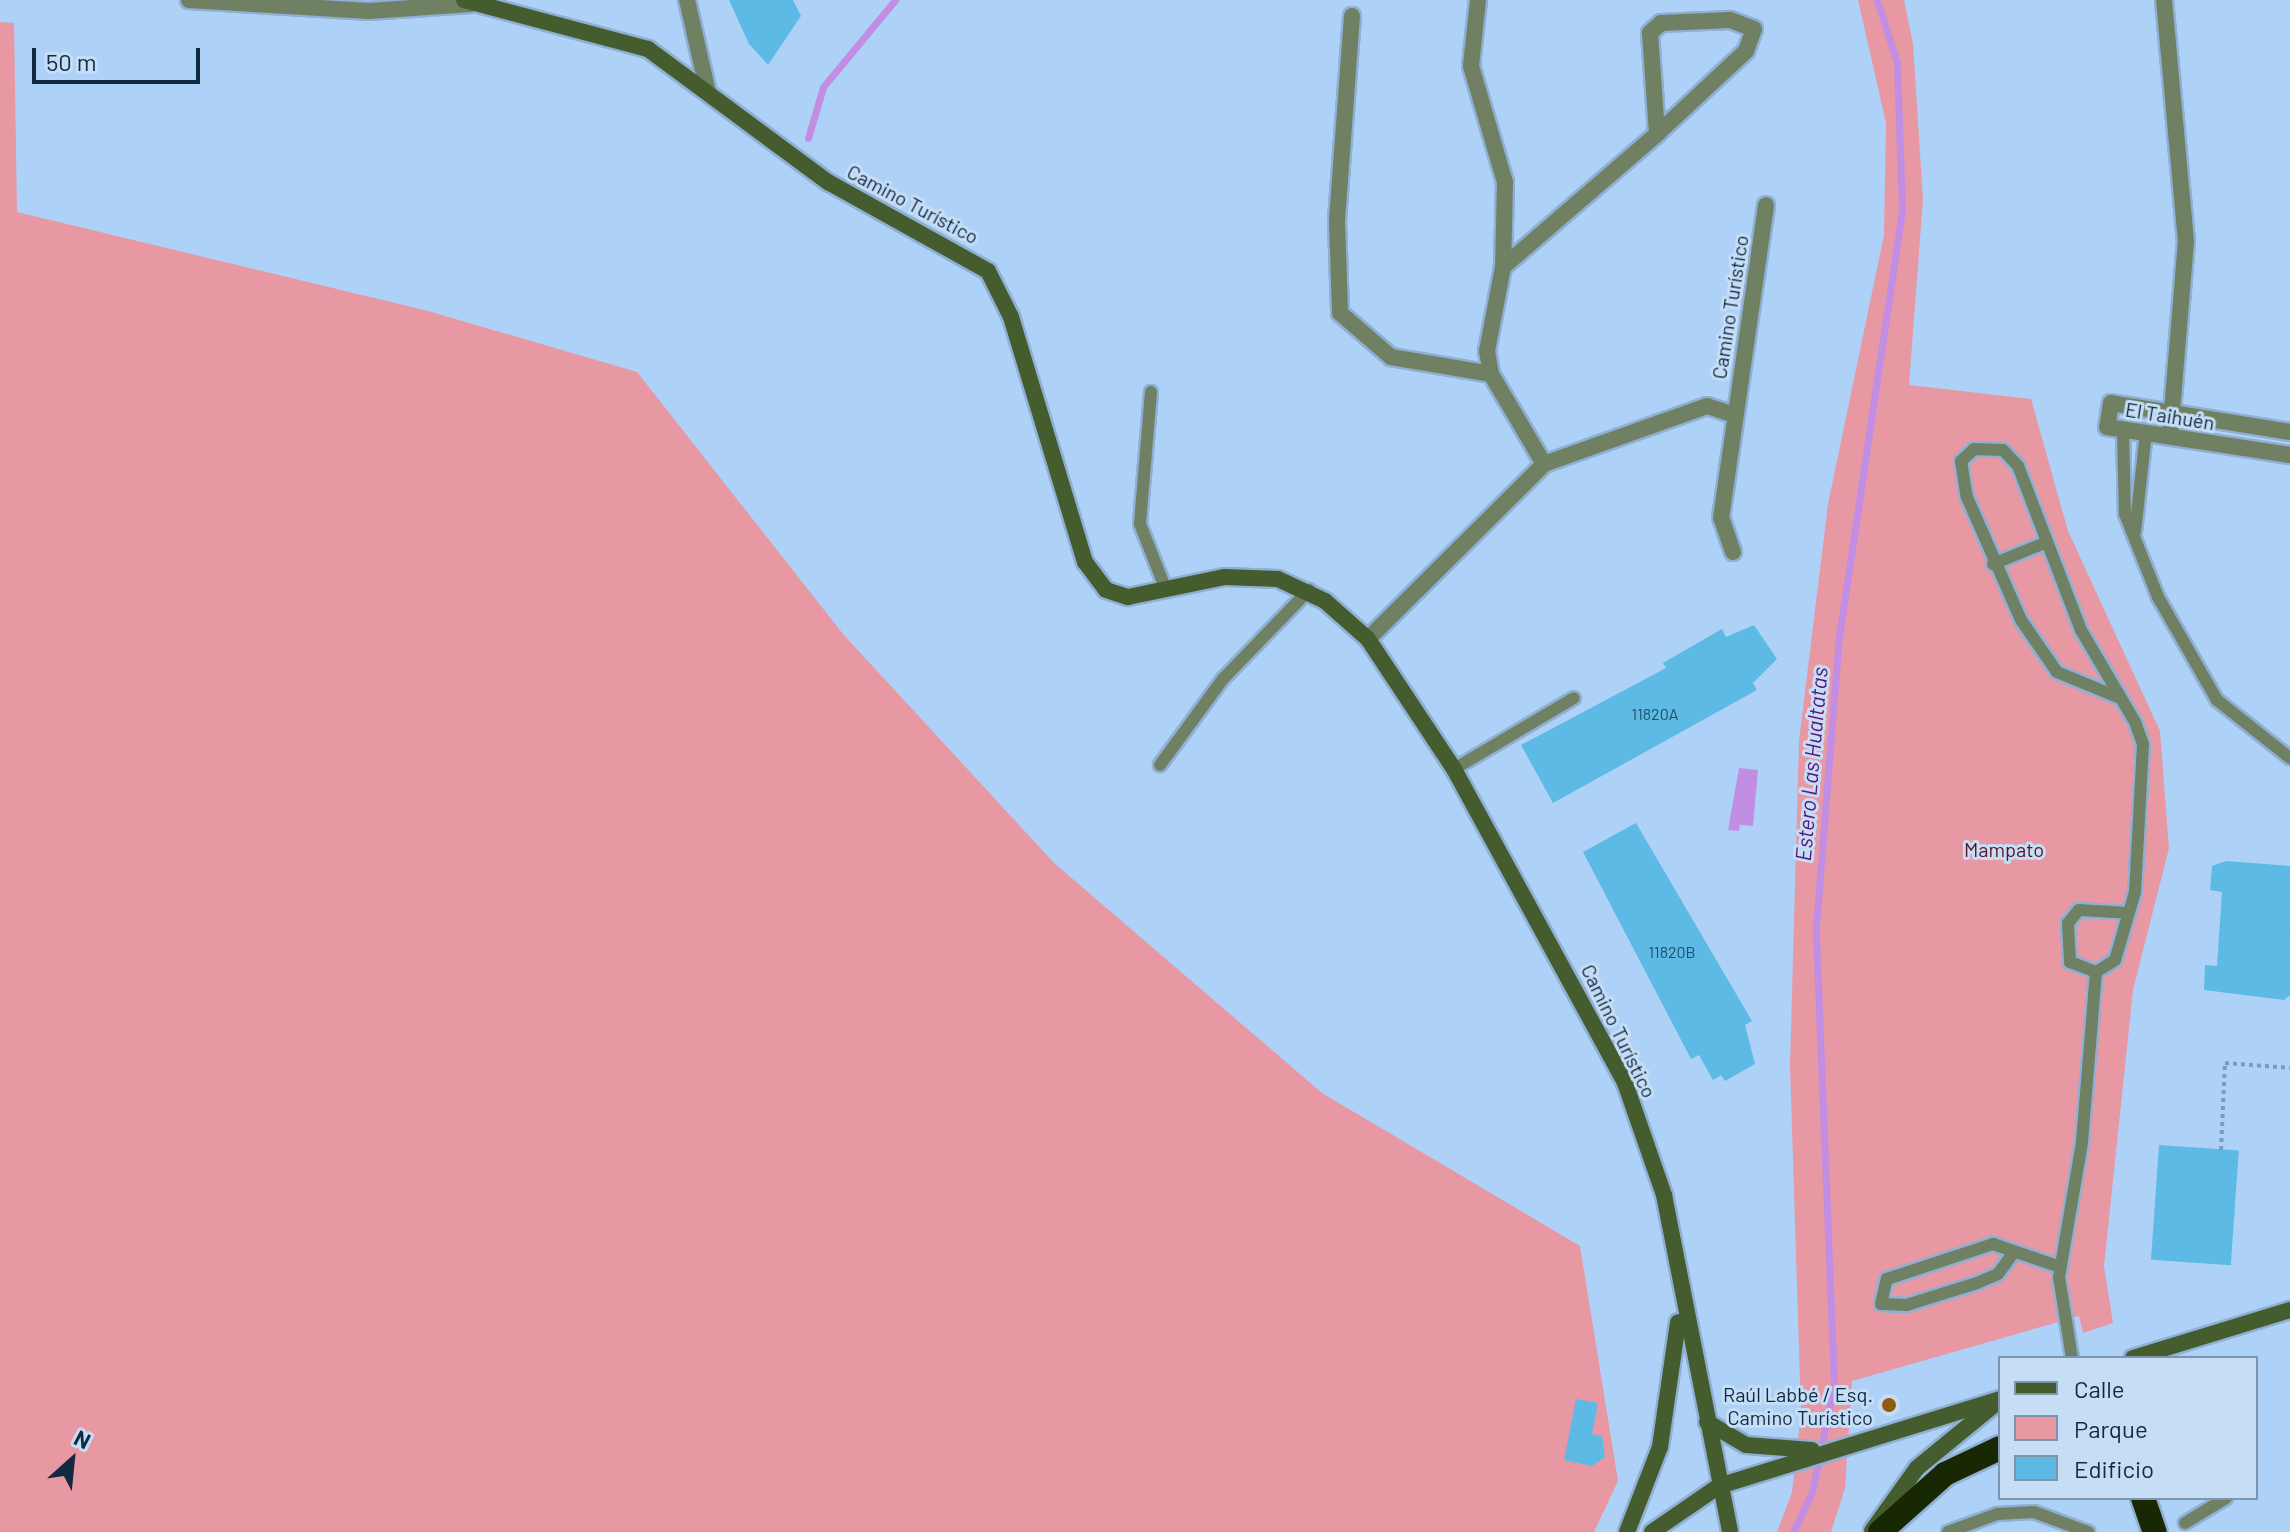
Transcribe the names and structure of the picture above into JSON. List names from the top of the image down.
{
  "streets": {
    "main road": ["Camino Turístico"],
    "street": ["El Taihuén"]
  },
  "water": ["Estero Las Hualtatas"],
  "parks": ["Mampato"],
  "places": ["Raúl Labbé / Esq. Camino Turístico"],
  "house_numbers": ["11820A", "11820B"],
  "legend": ["Calle", "Parque", "Edificio"],
  "scale_bar": "50 m",
  "north": "top right"
}
